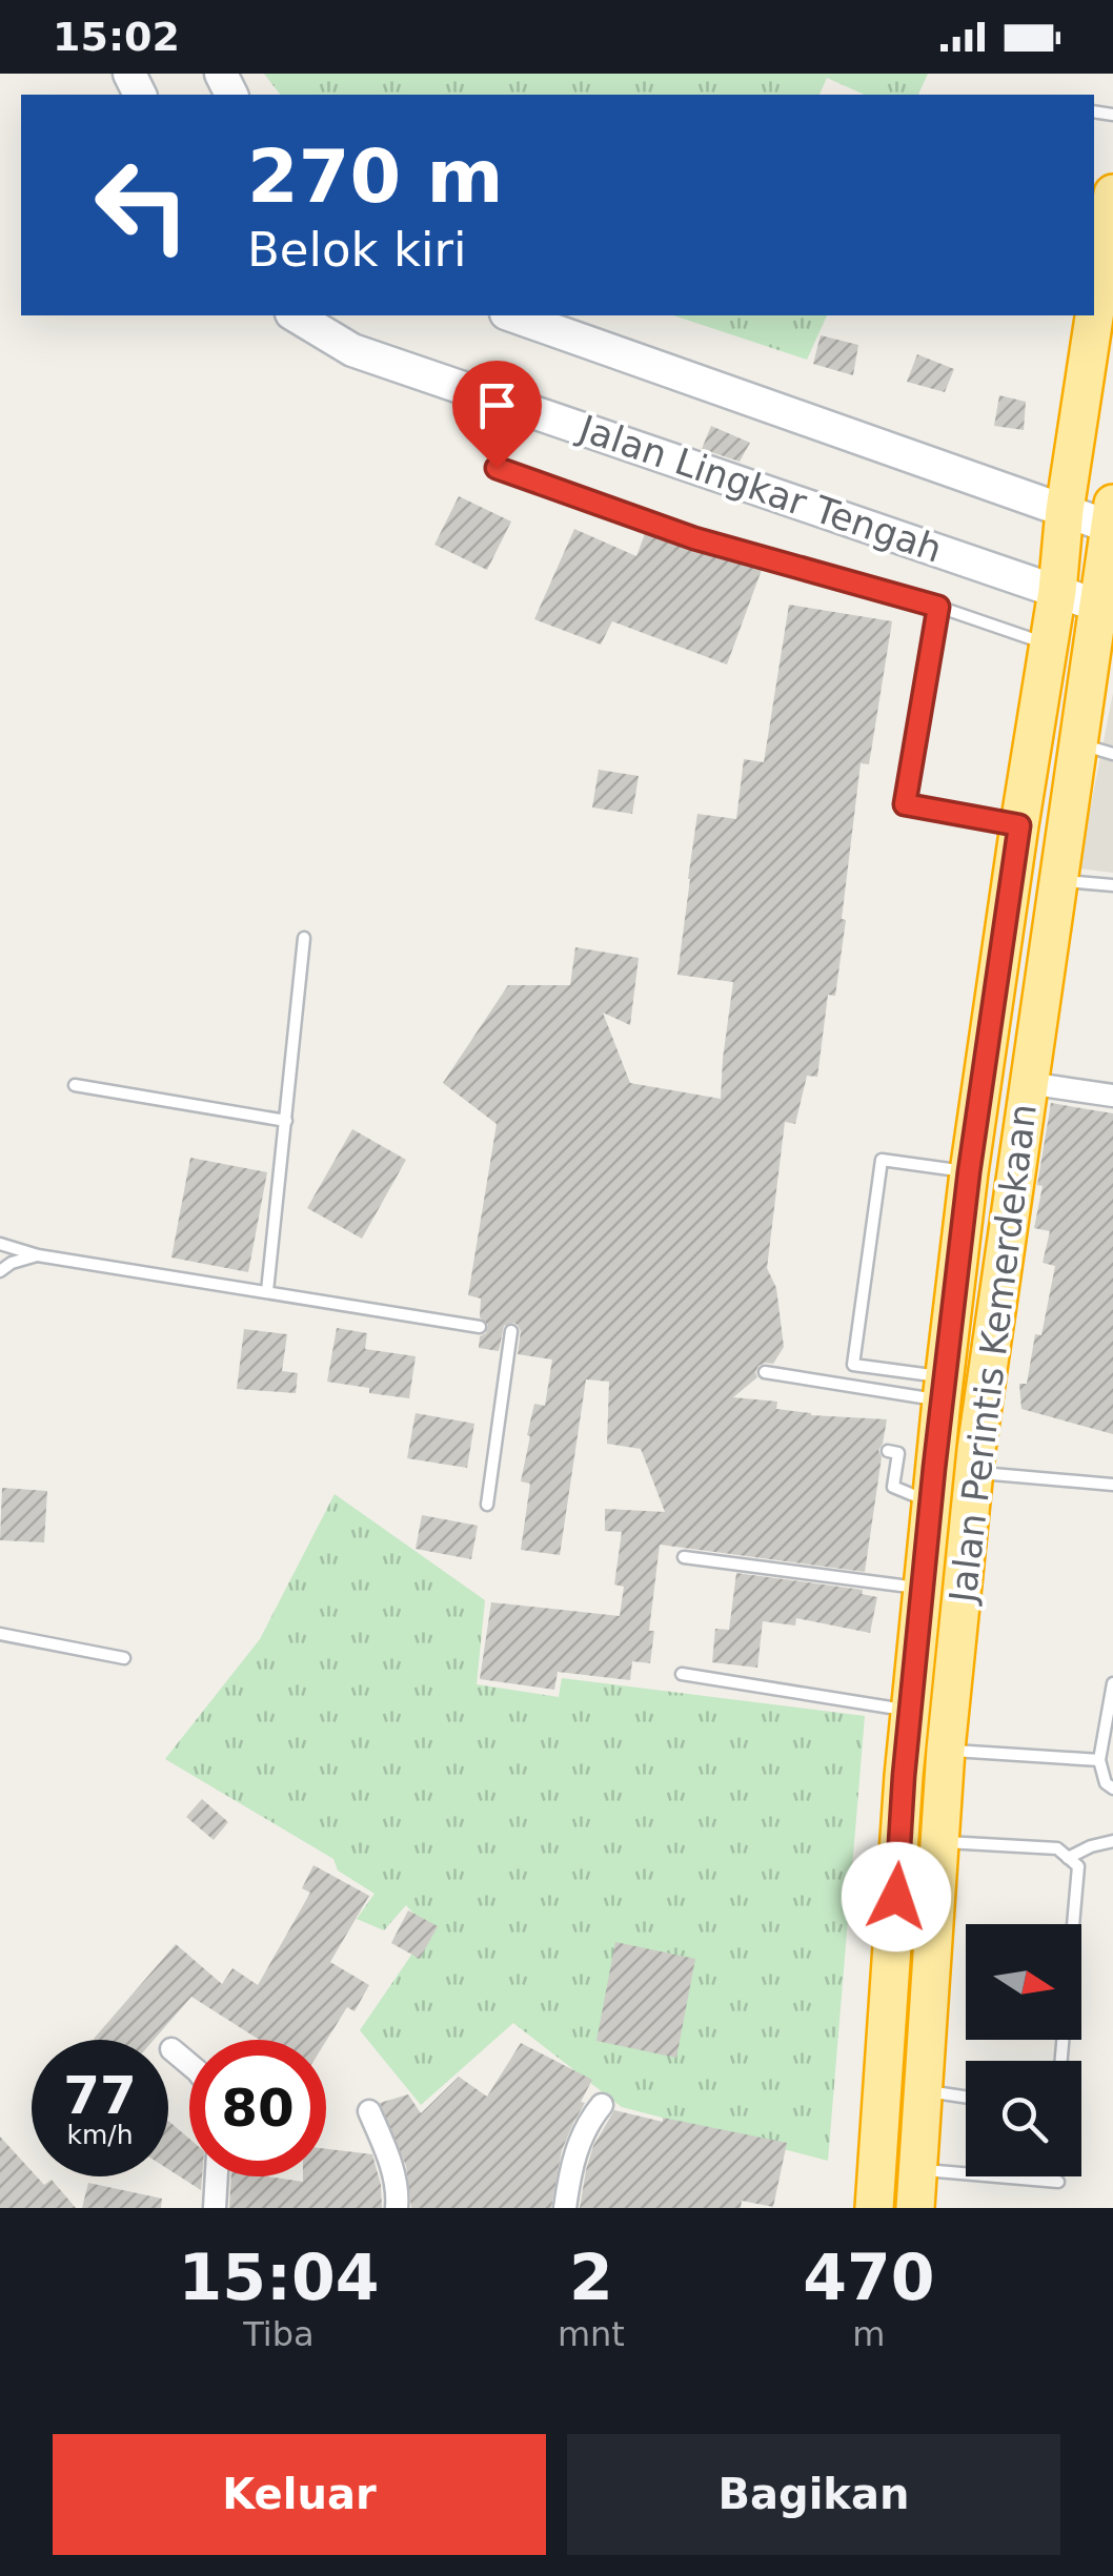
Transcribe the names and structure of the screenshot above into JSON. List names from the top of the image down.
{
  "streets": {
    "highway": ["Jalan Perintis Kemerdekaan"],
    "main road": ["Jalan Lingkar Tengah"]
  },
  "crossings": [
    ["Jalan Lingkar Tengah", "Jalan Perintis Kemerdekaan"]
  ],
  "north": "right",
  "page": {
    "status": "15:02",
    "turn": ["270 m", "Belok kiri"],
    "speed": "77 km/h",
    "limit": "80",
    "eta": [
      "15:04",
      "Tiba",
      "2",
      "mnt",
      "470",
      "m"
    ],
    "buttons": ["Keluar", "Bagikan"]
  }
}
